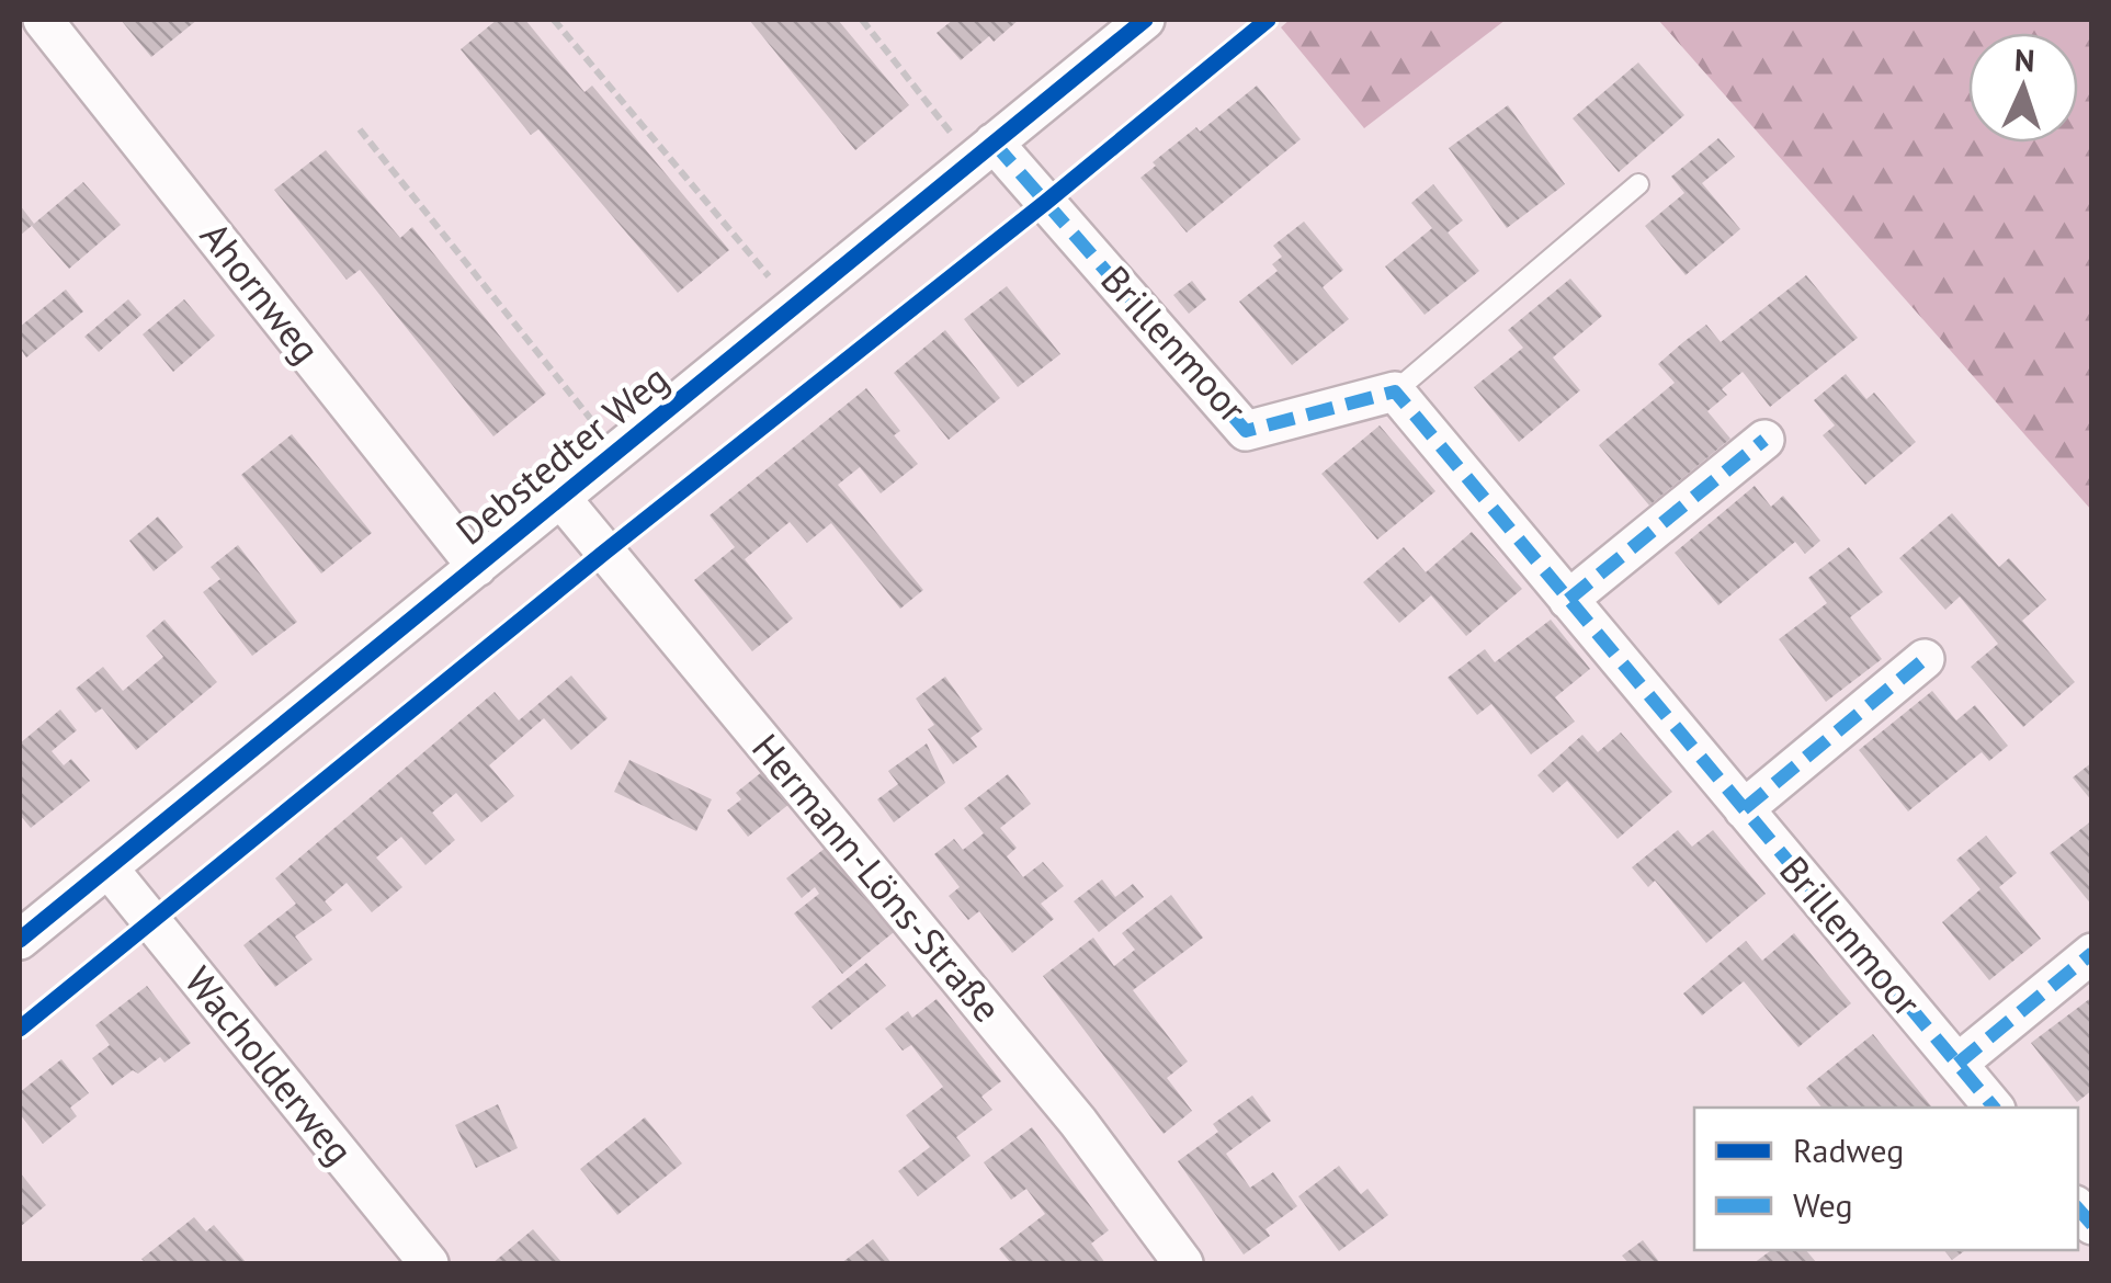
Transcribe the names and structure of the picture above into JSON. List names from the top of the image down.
{
  "streets": {
    "street": [
      "Ahornweg",
      "Brillenmoor",
      "Debstedter Weg",
      "Hermann-Löns-Straße",
      "Wacholderweg"
    ]
  },
  "crossings": [
    ["Ahornweg", "Debstedter Weg"],
    ["Brillenmoor", "Debstedter Weg"],
    ["Debstedter Weg", "Hermann-Löns-Straße"],
    ["Debstedter Weg", "Wacholderweg"]
  ],
  "legend": ["Radweg", "Weg"],
  "north": "top"
}
